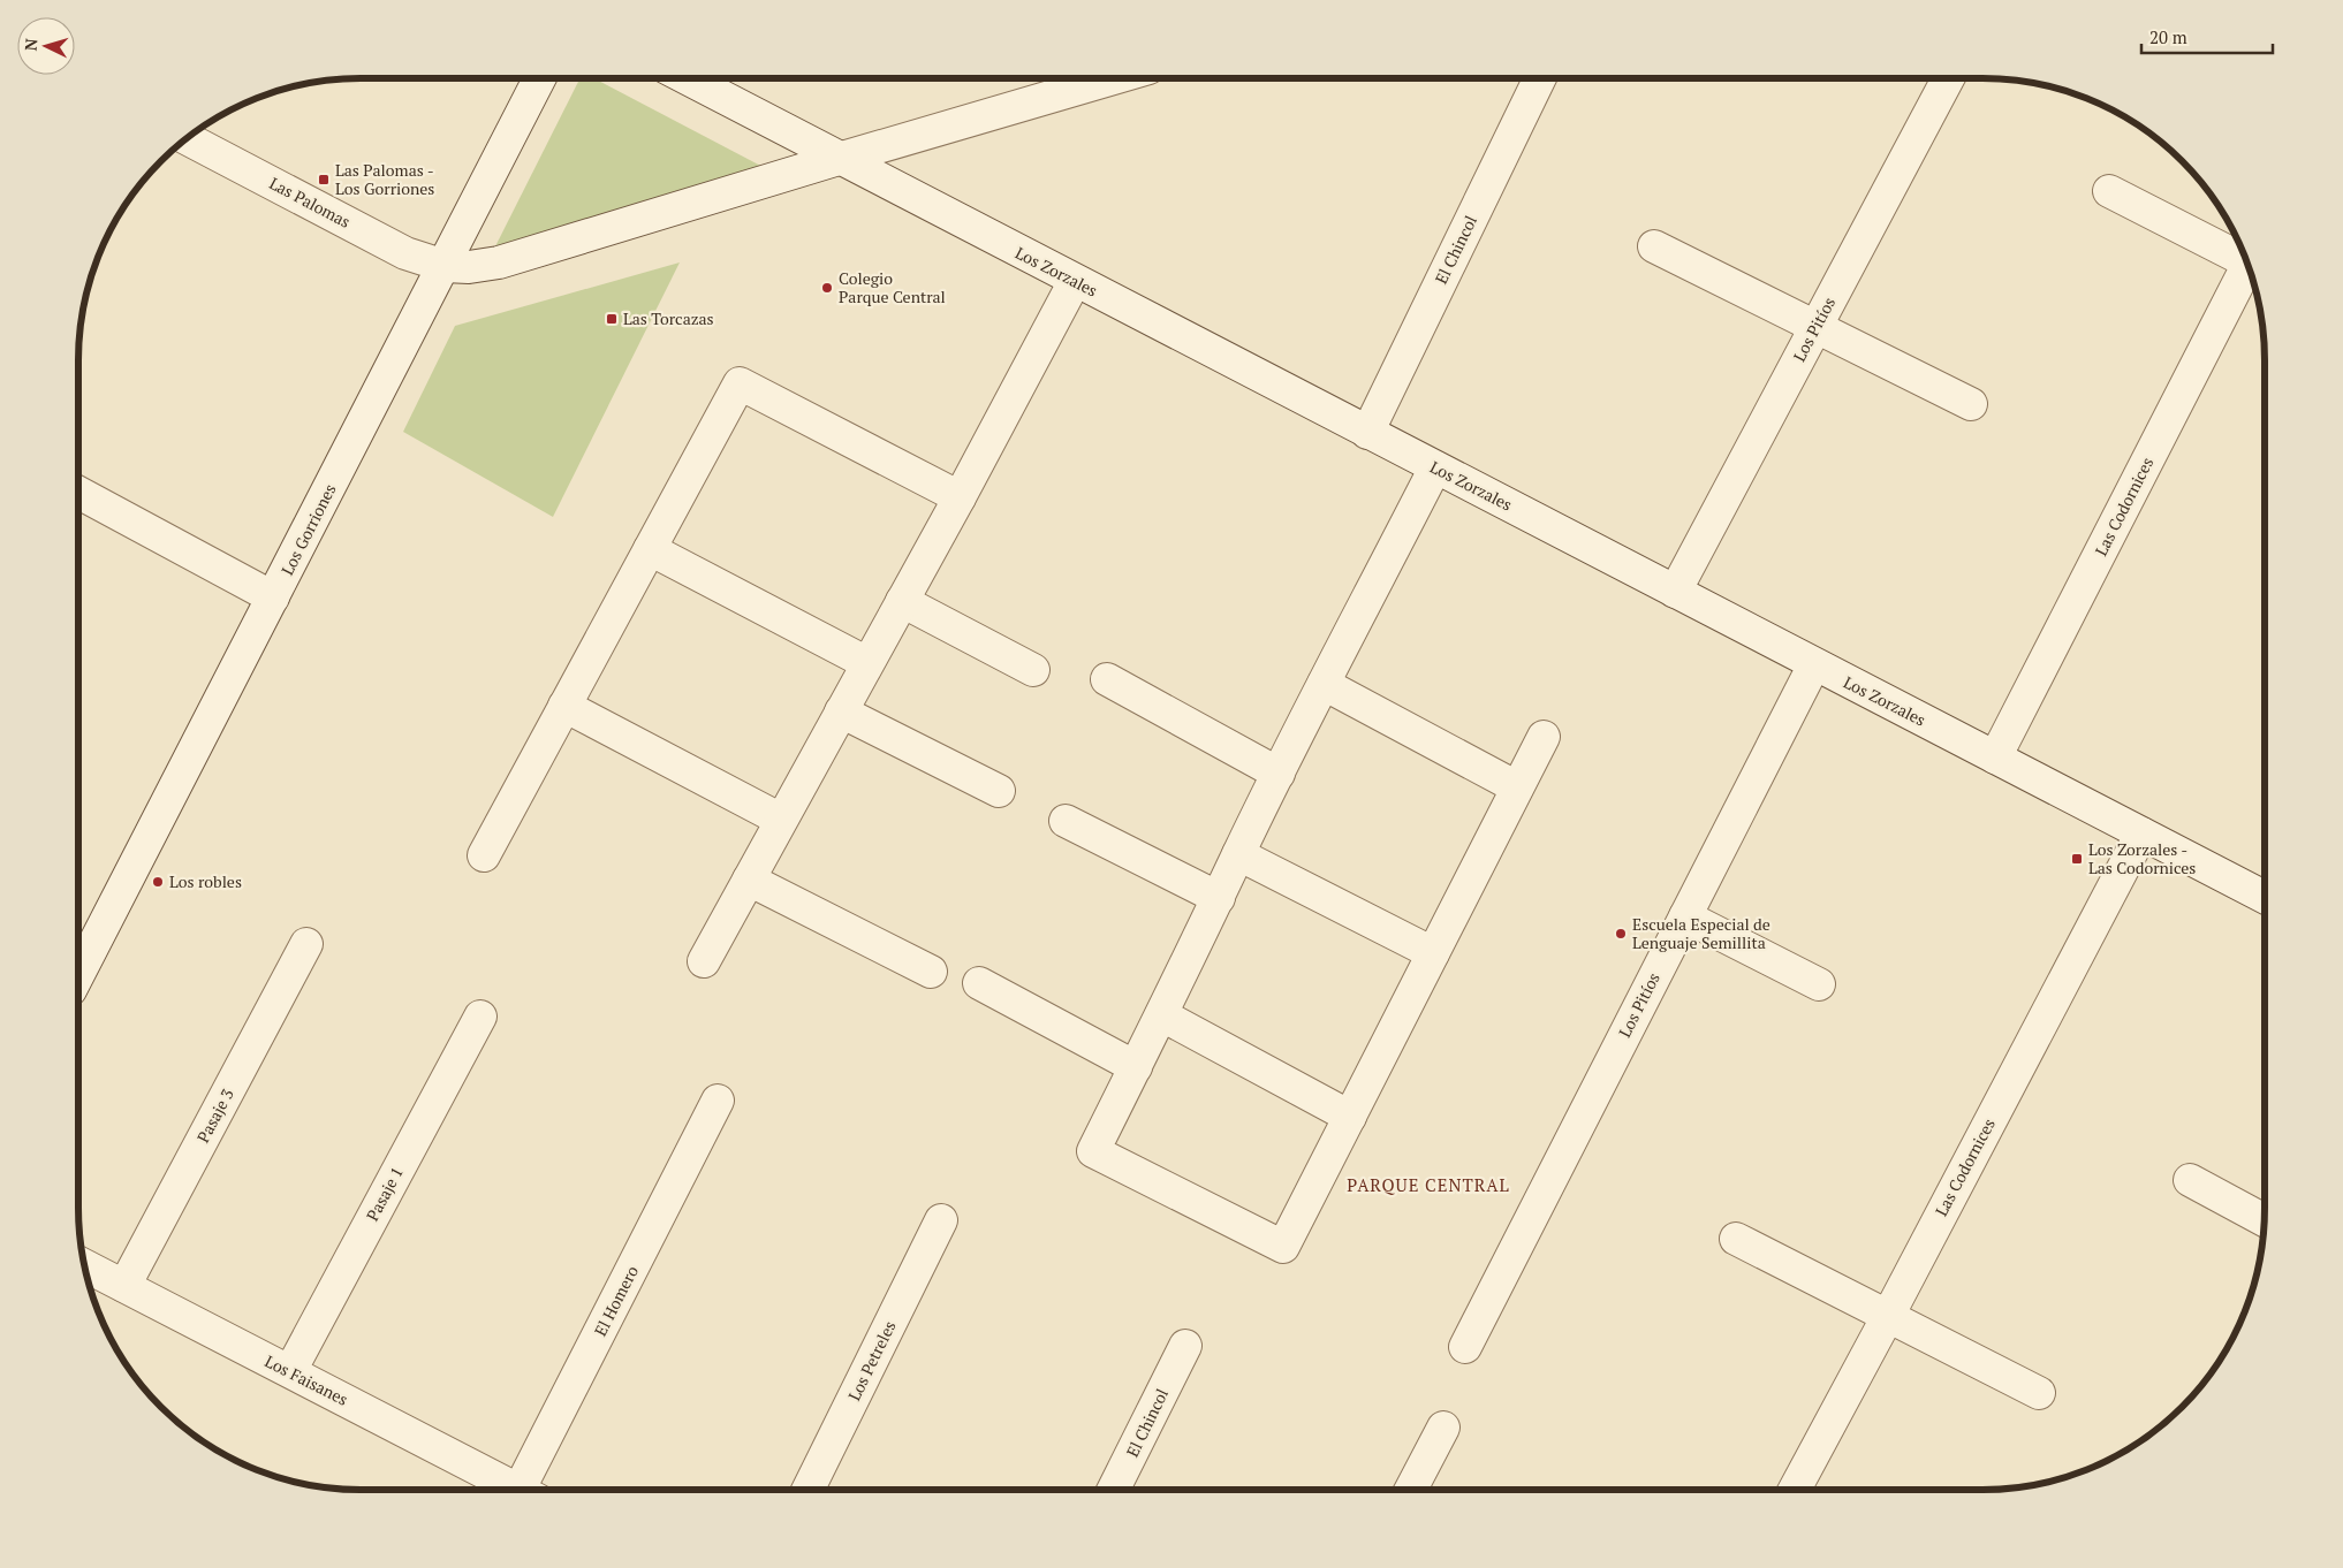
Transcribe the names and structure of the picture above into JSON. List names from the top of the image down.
{
  "streets": {
    "street": [
      "Las Palomas",
      "El Chincol",
      "Los Zorzales",
      "Los Pitíos",
      "Las Codornices",
      "Los Gorriones",
      "Pasaje 3",
      "Pasaje 1",
      "El Homero",
      "Los Petreles",
      "Los Faisanes"
    ]
  },
  "crossings": [
    ["Las Palomas", "Los Gorriones"],
    ["El Chincol", "Los Zorzales"],
    ["Los Zorzales", "Los Pitíos"],
    ["Los Zorzales", "Las Codornices"],
    ["Pasaje 3", "Los Faisanes"],
    ["Pasaje 1", "Los Faisanes"]
  ],
  "districts": ["PARQUE CENTRAL"],
  "places": {
    "transit": ["Las Palomas - Los Gorriones", "Las Torcazas", "Los Zorzales - Las Codornices"],
    "other": ["Colegio Parque Central", "Los robles", "Escuela Especial de Lenguaje Semillita"]
  },
  "scale_bar": "20 m",
  "north": "left"
}
